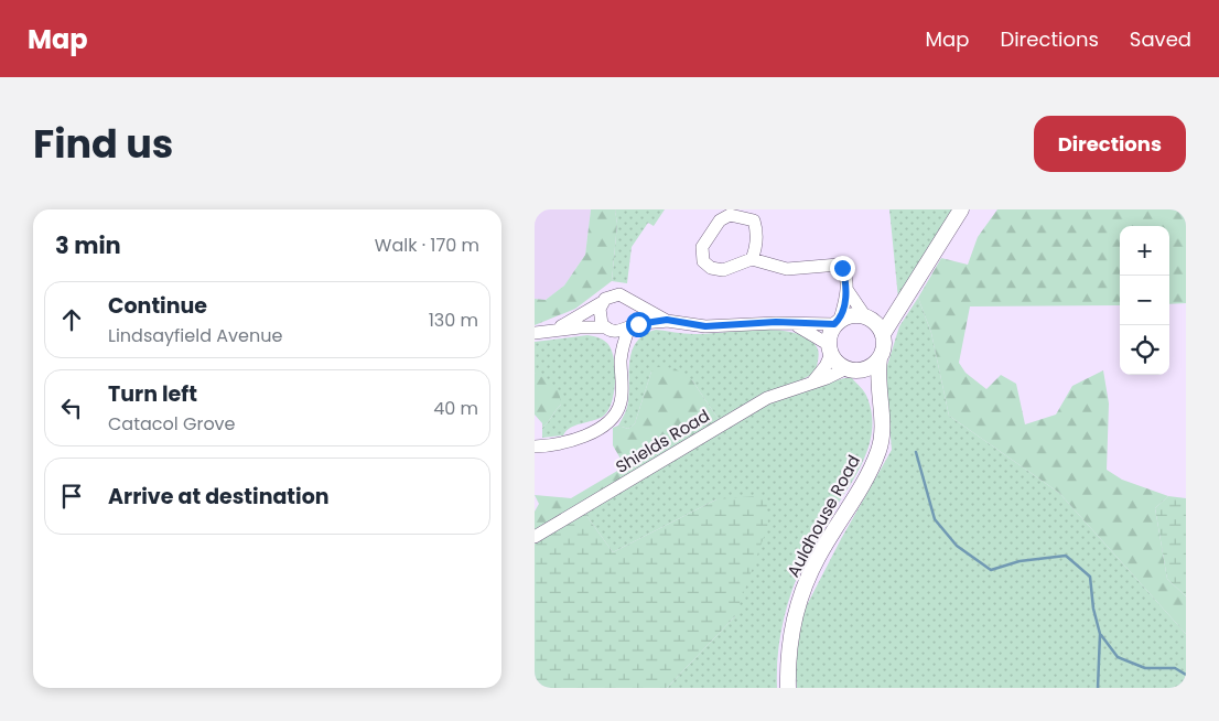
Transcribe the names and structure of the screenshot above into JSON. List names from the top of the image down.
{
  "streets": {
    "street": ["Shields Road", "Auldhouse Road"]
  },
  "crossings": [
    ["Shields Road", "Auldhouse Road"]
  ],
  "page": {
    "header": "Map",
    "nav": ["Map", "Directions", "Saved"],
    "title": "Find us",
    "buttons": "Directions",
    "heading": ["3 min", "Walk · 170 m"],
    "map_buttons": ["+", "−"],
    "list": [
      ["Continue", "Lindsayfield Avenue", "130 m"],
      ["Turn left", "Catacol Grove", "40 m"],
      "Arrive at destination"
    ]
  }
}
